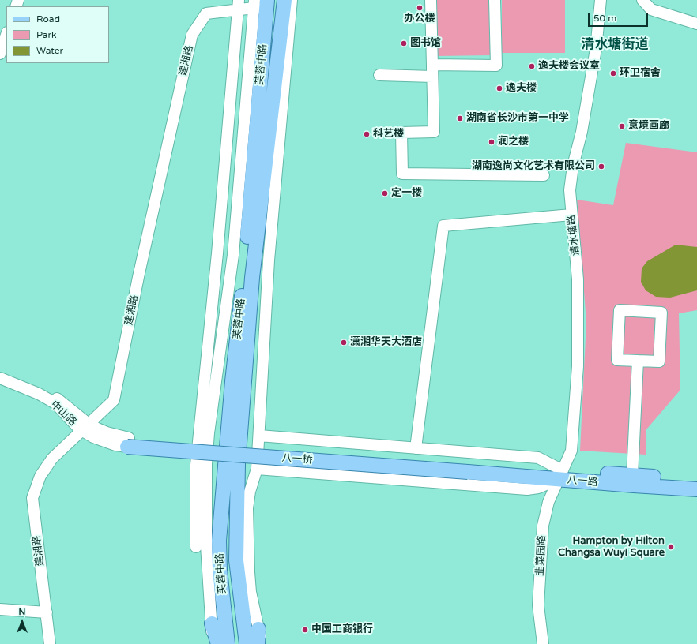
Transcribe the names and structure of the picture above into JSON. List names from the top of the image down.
{
  "streets": {
    "main road": ["芙蓉中路", "八一桥", "八一路"],
    "street": [
      "建湘路",
      "清水塘路",
      "中山路",
      "韭菜园路"
    ]
  },
  "crossings": [
    ["建湘路", "芙蓉中路"],
    ["建湘路", "中山路"],
    ["清水塘路", "八一路"],
    ["清水塘路", "韭菜园路"],
    ["中山路", "八一桥"],
    ["八一桥", "八一路"],
    ["八一路", "韭菜园路"]
  ],
  "districts": ["清水塘街道"],
  "places": [
    "办公楼",
    "图书馆",
    "逸夫楼会议室",
    "环卫宿舍",
    "逸夫楼",
    "湖南省长沙市第一中学",
    "意境画廊",
    "科艺楼",
    "润之楼",
    "湖南逸尚文化艺术有限公司",
    "定一楼",
    "潇湘华天大酒店",
    "Hampton by Hilton Changsa Wuyi Square",
    "中国工商银行"
  ],
  "legend": ["Road", "Park", "Water"],
  "scale_bar": "50 m",
  "north": "top"
}
